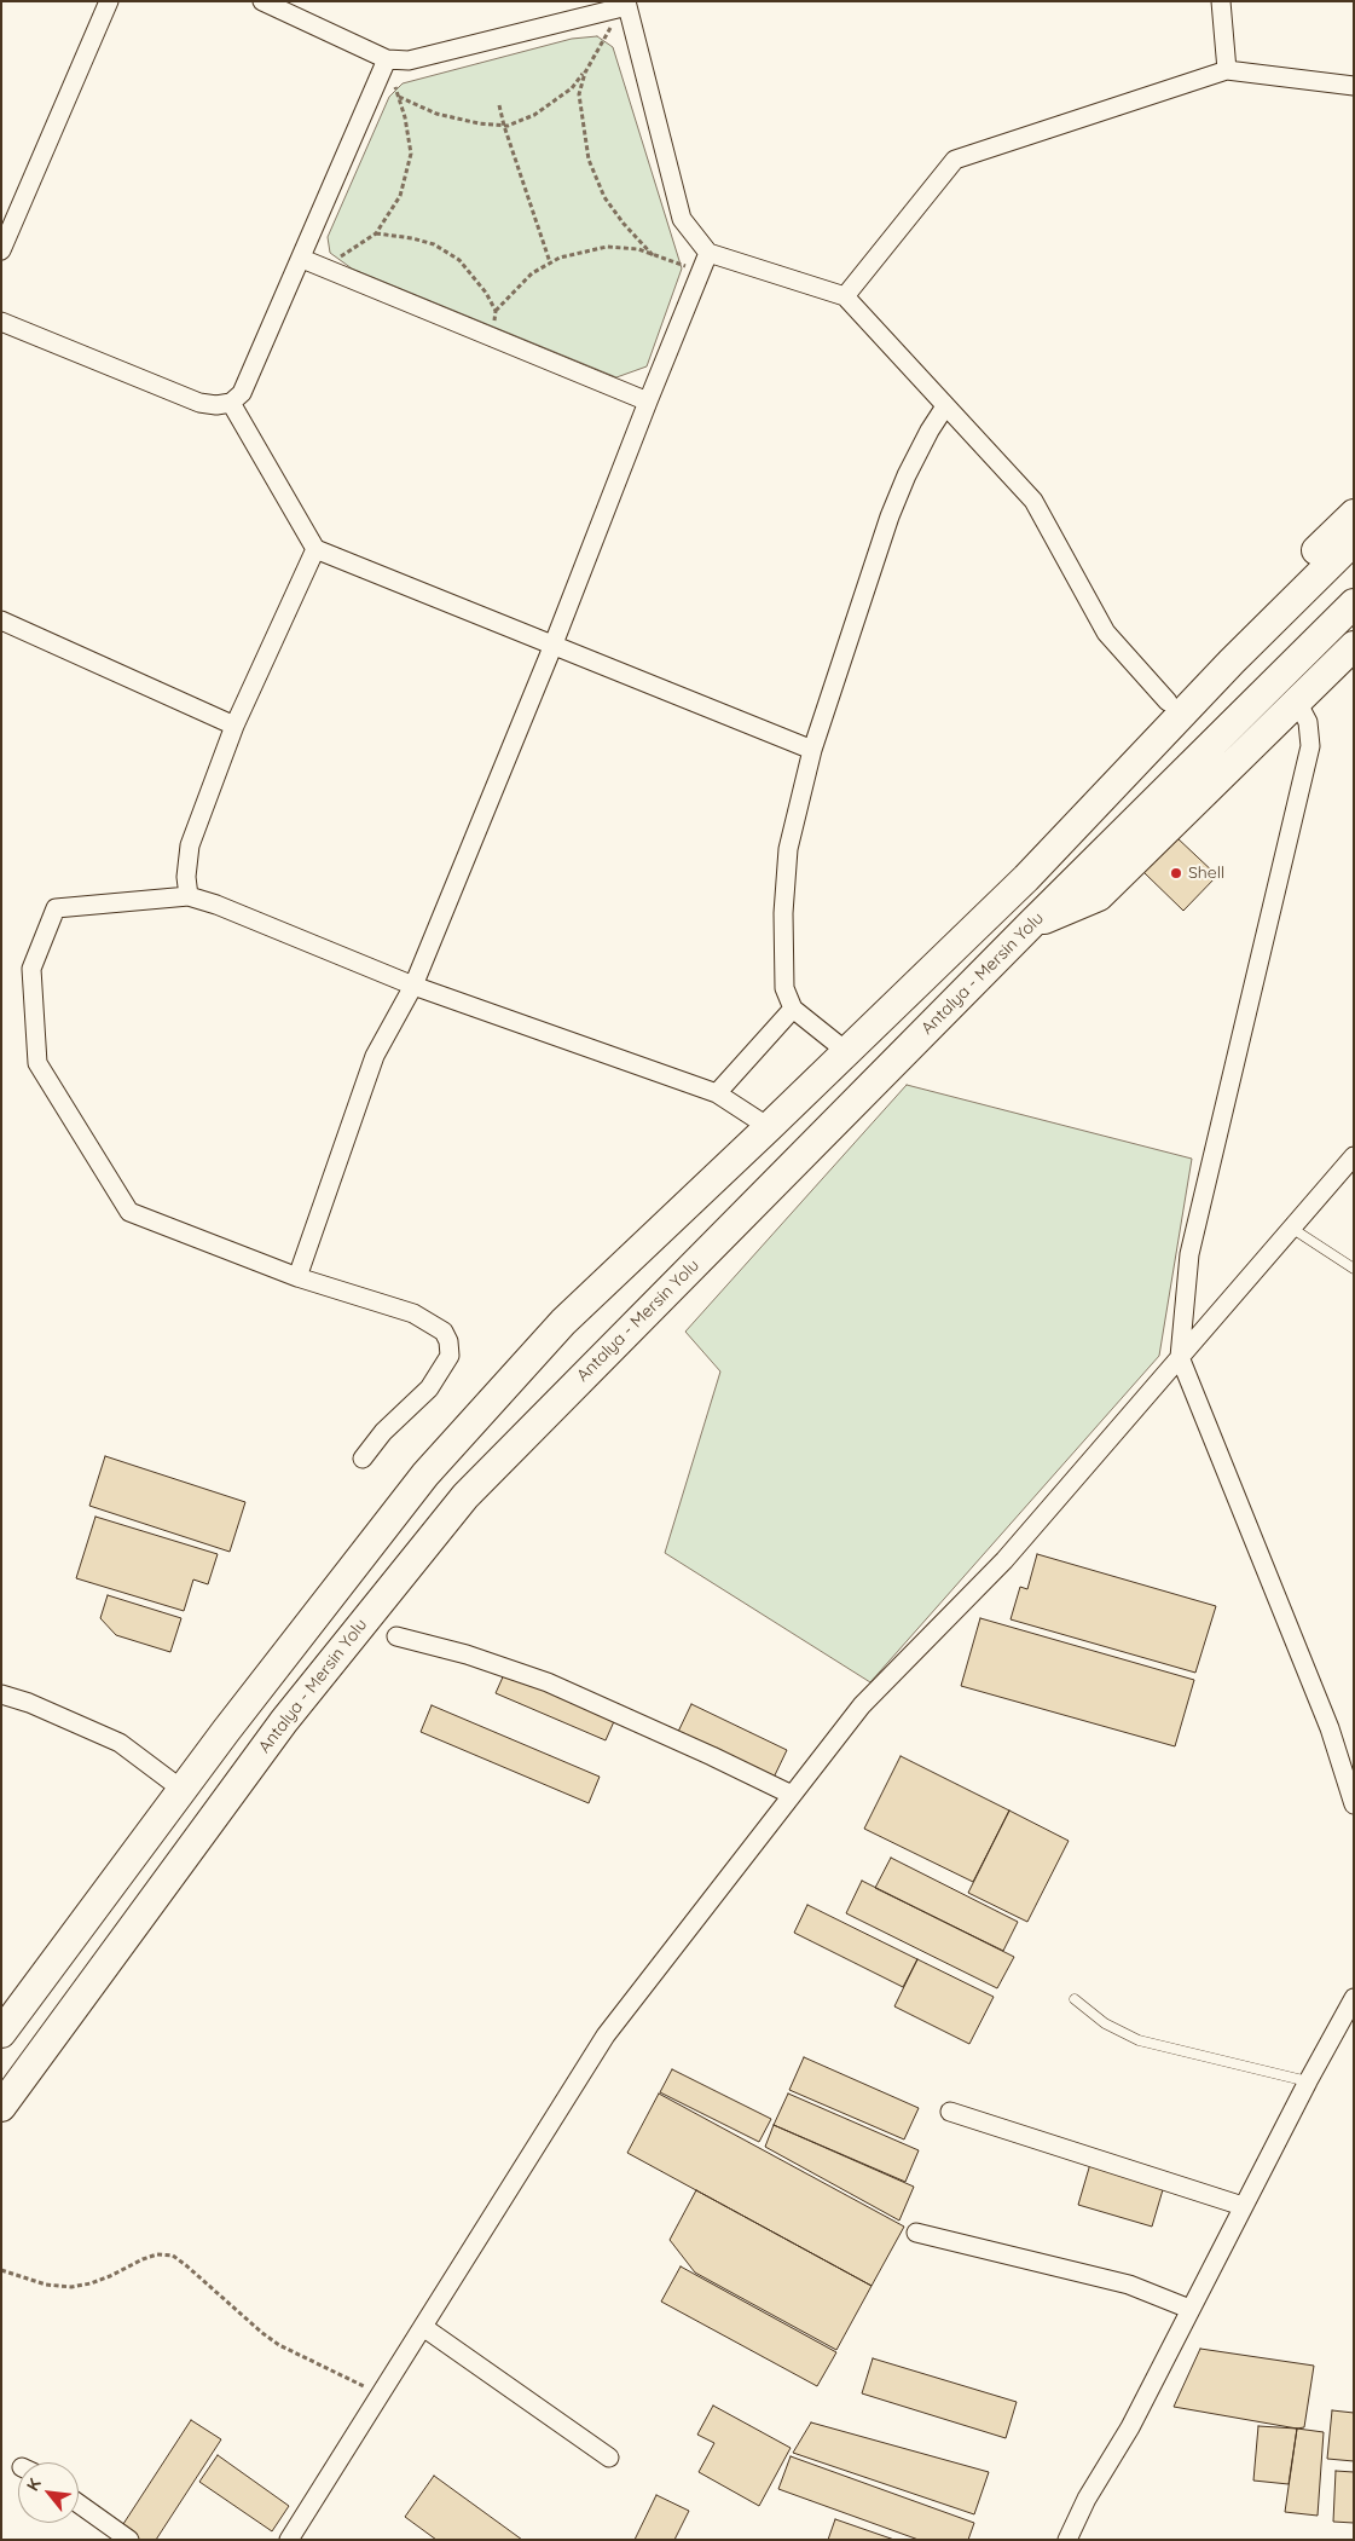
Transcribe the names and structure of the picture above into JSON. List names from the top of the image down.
{
  "streets": {
    "highway": ["Antalya - Mersin Yolu"]
  },
  "places": ["Shell"],
  "north": "top left"
}
